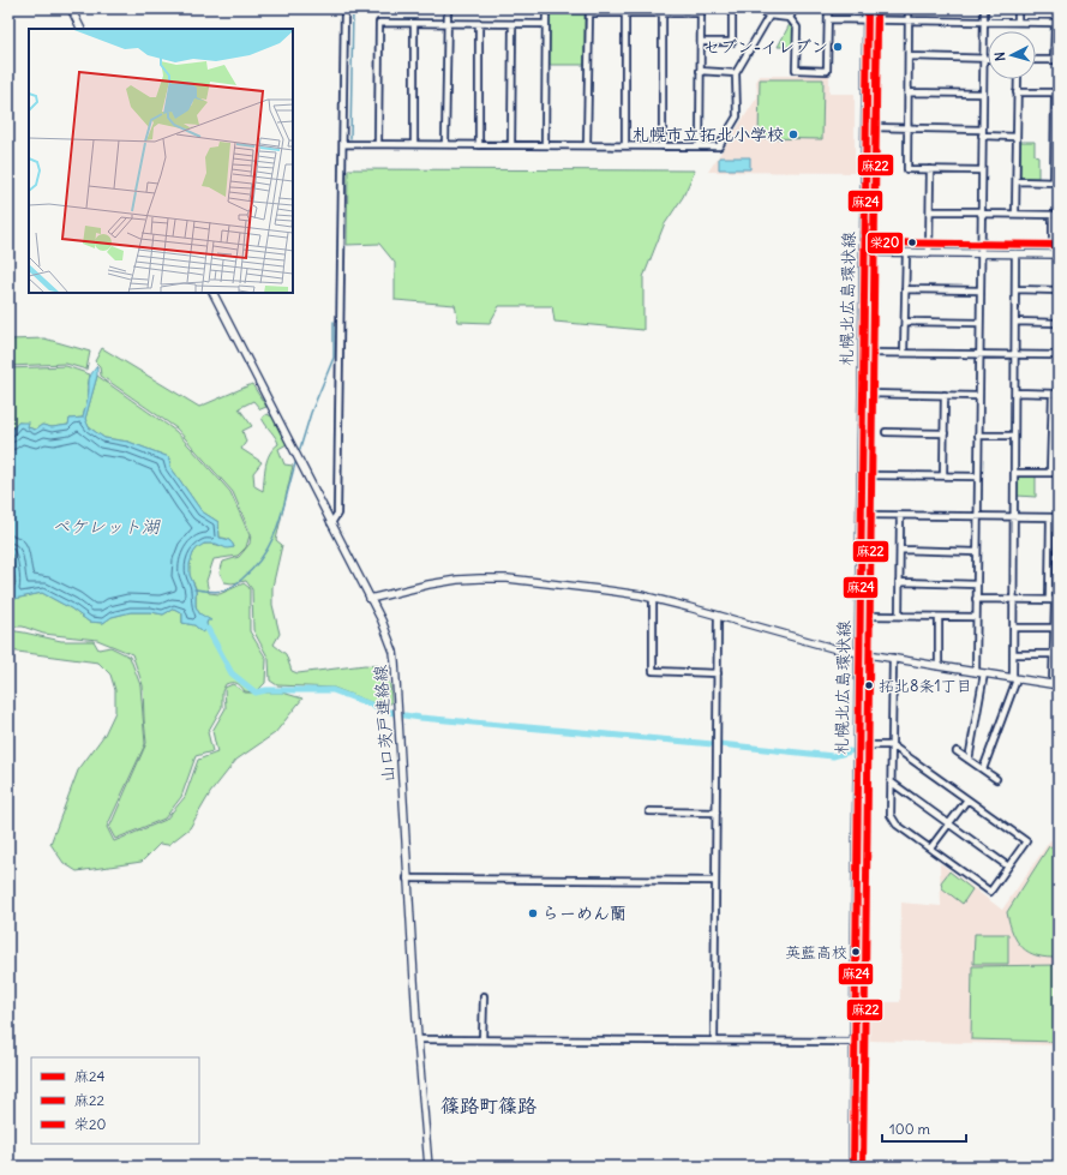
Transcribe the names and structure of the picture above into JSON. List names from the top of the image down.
{
  "streets": {
    "main road": ["札幌北広島環状線"],
    "street": ["山口茨戸連絡線"]
  },
  "districts": ["篠路町篠路"],
  "water": ["ペケレット湖"],
  "places": [
    "セブン-イレブン",
    "札幌市立拓北小学校",
    "拓北8条1丁目",
    "らーめん蘭",
    "英藍高校"
  ],
  "lines": ["transit line 麻24", "transit line 麻22", "transit line 栄20"],
  "legend": ["麻24", "麻22", "栄20"],
  "scale_bar": "100 m",
  "north": "left"
}
